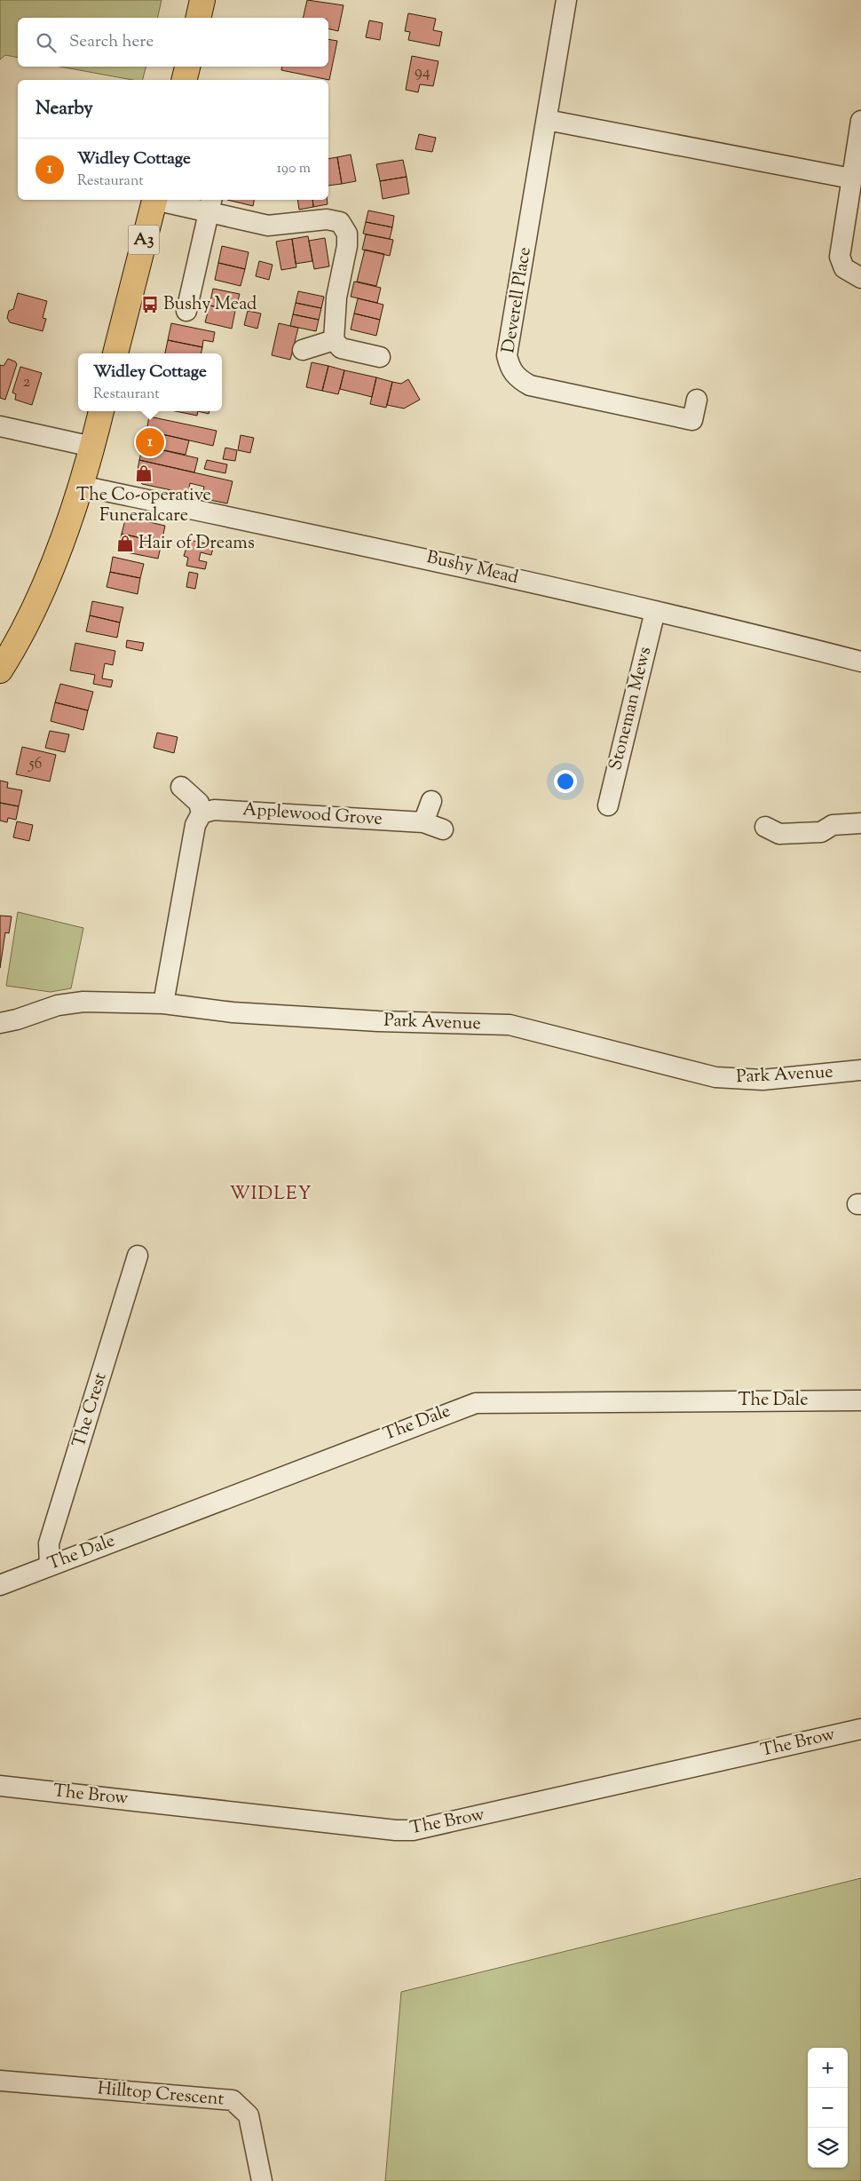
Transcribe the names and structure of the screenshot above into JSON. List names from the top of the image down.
{
  "streets": {
    "main road": ["A3"],
    "street": [
      "Deverell Place",
      "Bushy Mead",
      "Stoneman Mews",
      "Applewood Grove",
      "Park Avenue",
      "The Dale",
      "The Crest",
      "The Brow",
      "Hilltop Crescent"
    ]
  },
  "crossings": [
    ["Bushy Mead", "Stoneman Mews"],
    ["The Dale", "The Crest"]
  ],
  "districts": ["WIDLEY"],
  "places": {
    "bus stop": ["Bushy Mead"],
    "shop": ["The Co-operative Funeralcare", "Hair of Dreams"]
  },
  "house_numbers": ["94", "2", "56"],
  "page": {
    "search": "Search here",
    "heading": "Nearby",
    "list": [
      {
        "mark": "1",
        "name": "Widley Cottage",
        "note": "Restaurant",
        "value": "190 m"
      }
    ],
    "popup": ["Widley Cottage", "Restaurant"],
    "pins": "1",
    "map_buttons": ["+", "−"]
  }
}
